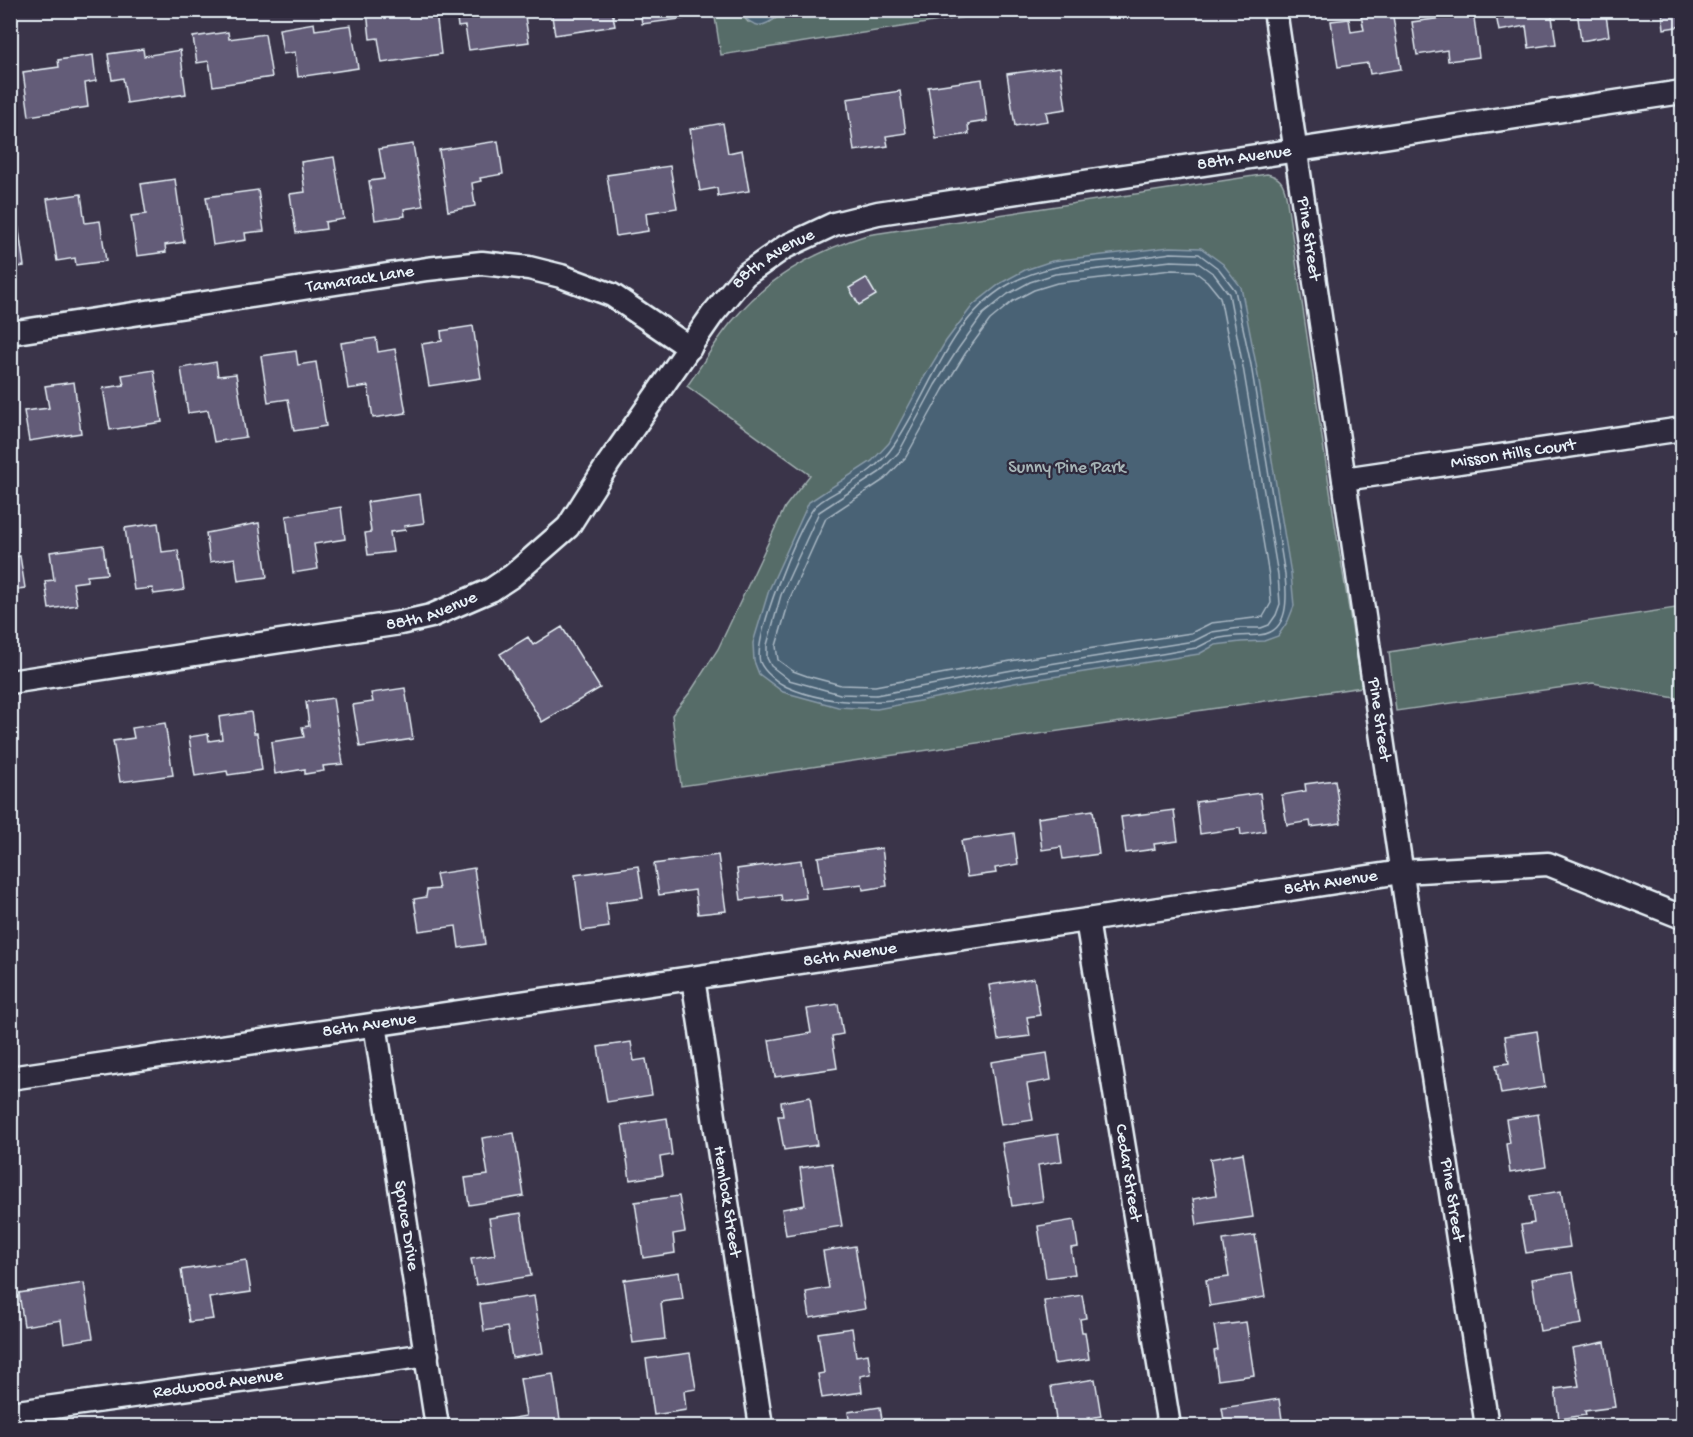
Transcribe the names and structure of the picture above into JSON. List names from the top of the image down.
{
  "streets": {
    "street": [
      "88th Avenue",
      "Pine Street",
      "Tamarack Lane",
      "Misson Hills Court",
      "86th Avenue",
      "Cedar Street",
      "Hemlock Street",
      "Spruce Drive",
      "Redwood Avenue"
    ]
  },
  "crossings": [
    ["88th Avenue", "Pine Street"],
    ["88th Avenue", "Tamarack Lane"],
    ["Pine Street", "Misson Hills Court"],
    ["Pine Street", "86th Avenue"],
    ["86th Avenue", "Cedar Street"],
    ["86th Avenue", "Hemlock Street"],
    ["86th Avenue", "Spruce Drive"],
    ["Spruce Drive", "Redwood Avenue"]
  ],
  "parks": ["Sunny Pine Park"]
}
